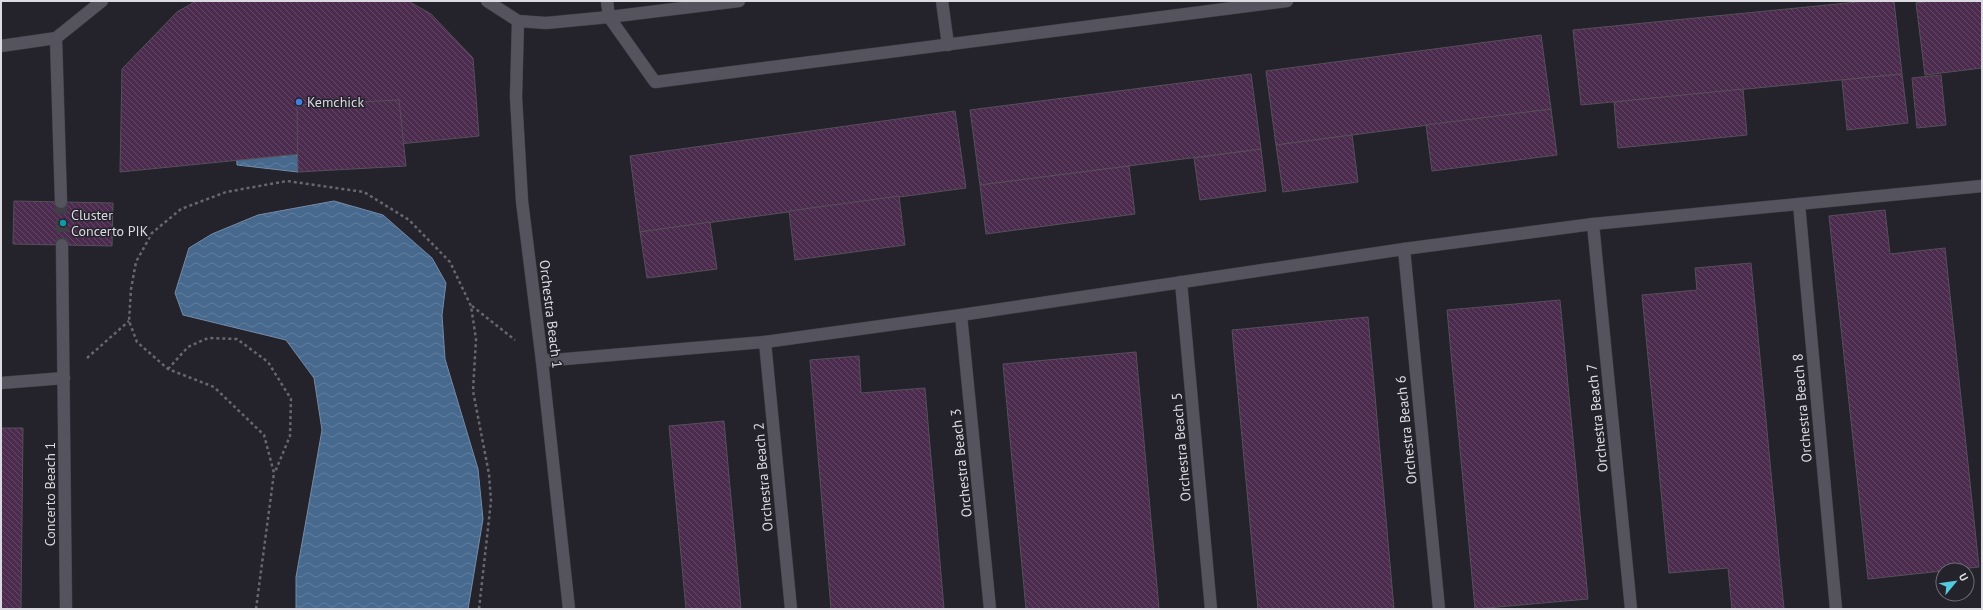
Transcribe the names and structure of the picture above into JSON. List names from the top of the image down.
{
  "streets": {
    "street": [
      "Orchestra Beach 1",
      "Orchestra Beach 8",
      "Orchestra Beach 7",
      "Orchestra Beach 6",
      "Orchestra Beach 5",
      "Orchestra Beach 3",
      "Orchestra Beach 2",
      "Concerto Beach 1"
    ]
  },
  "places": ["Kemchick", "Cluster Concerto PIK"],
  "north": "top right"
}
